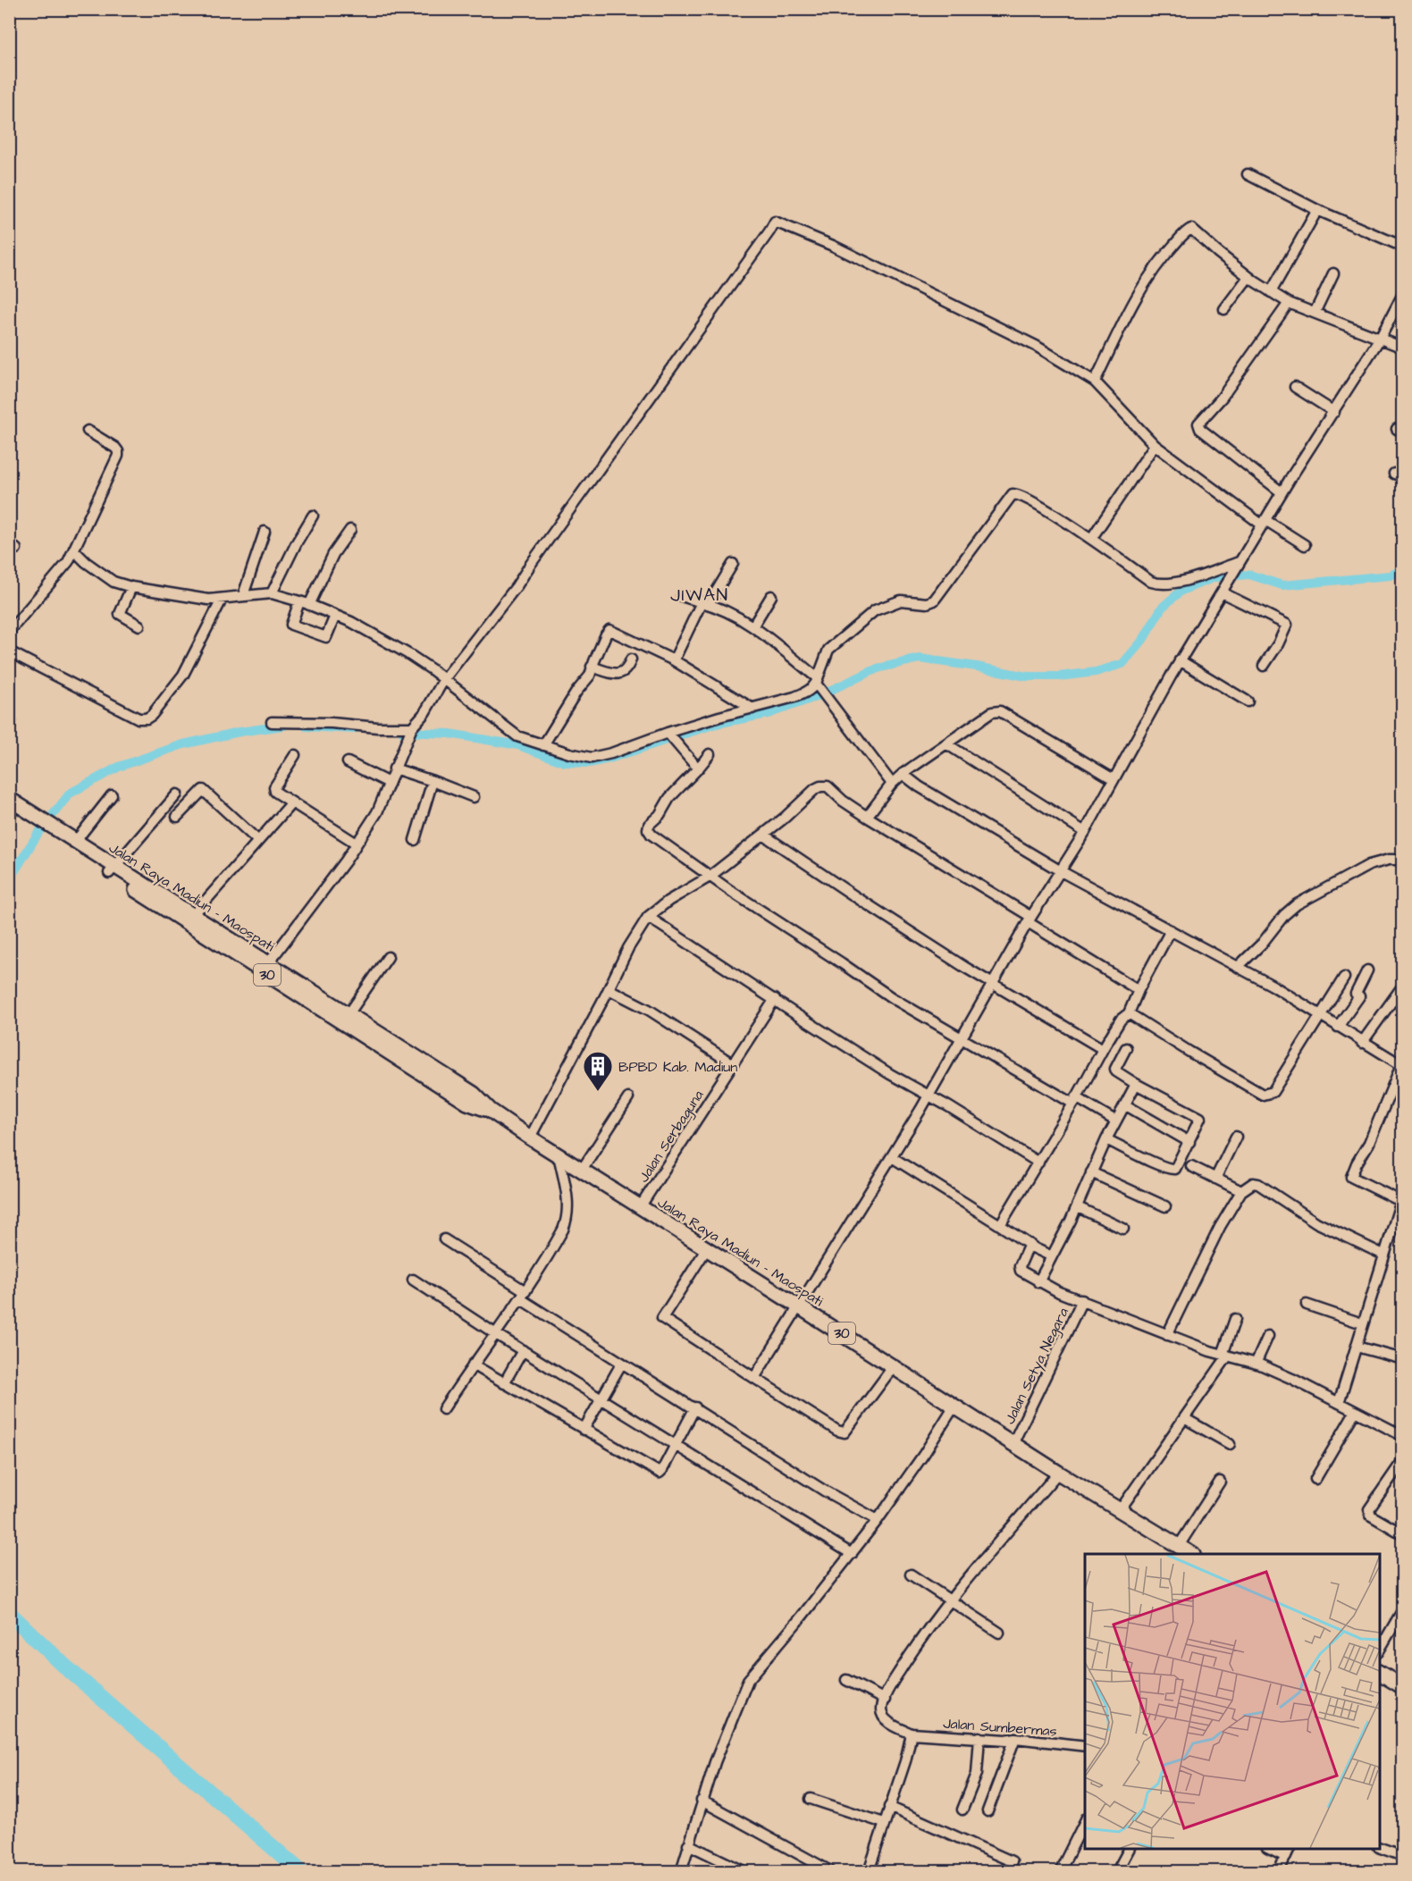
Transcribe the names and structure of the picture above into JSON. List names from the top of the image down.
{
  "streets": {
    "highway": ["Jalan Raya Madiun - Maospati", "30"],
    "street": ["Jalan Serbaguna", "Jalan Setya Negara", "Jalan Sumbermas"]
  },
  "crossings": [
    ["Jalan Raya Madiun - Maospati", "Jalan Serbaguna"],
    ["Jalan Raya Madiun - Maospati", "Jalan Setya Negara"]
  ],
  "districts": ["JIWAN"],
  "places": {
    "building": ["BPBD Kab. Madiun"]
  }
}
